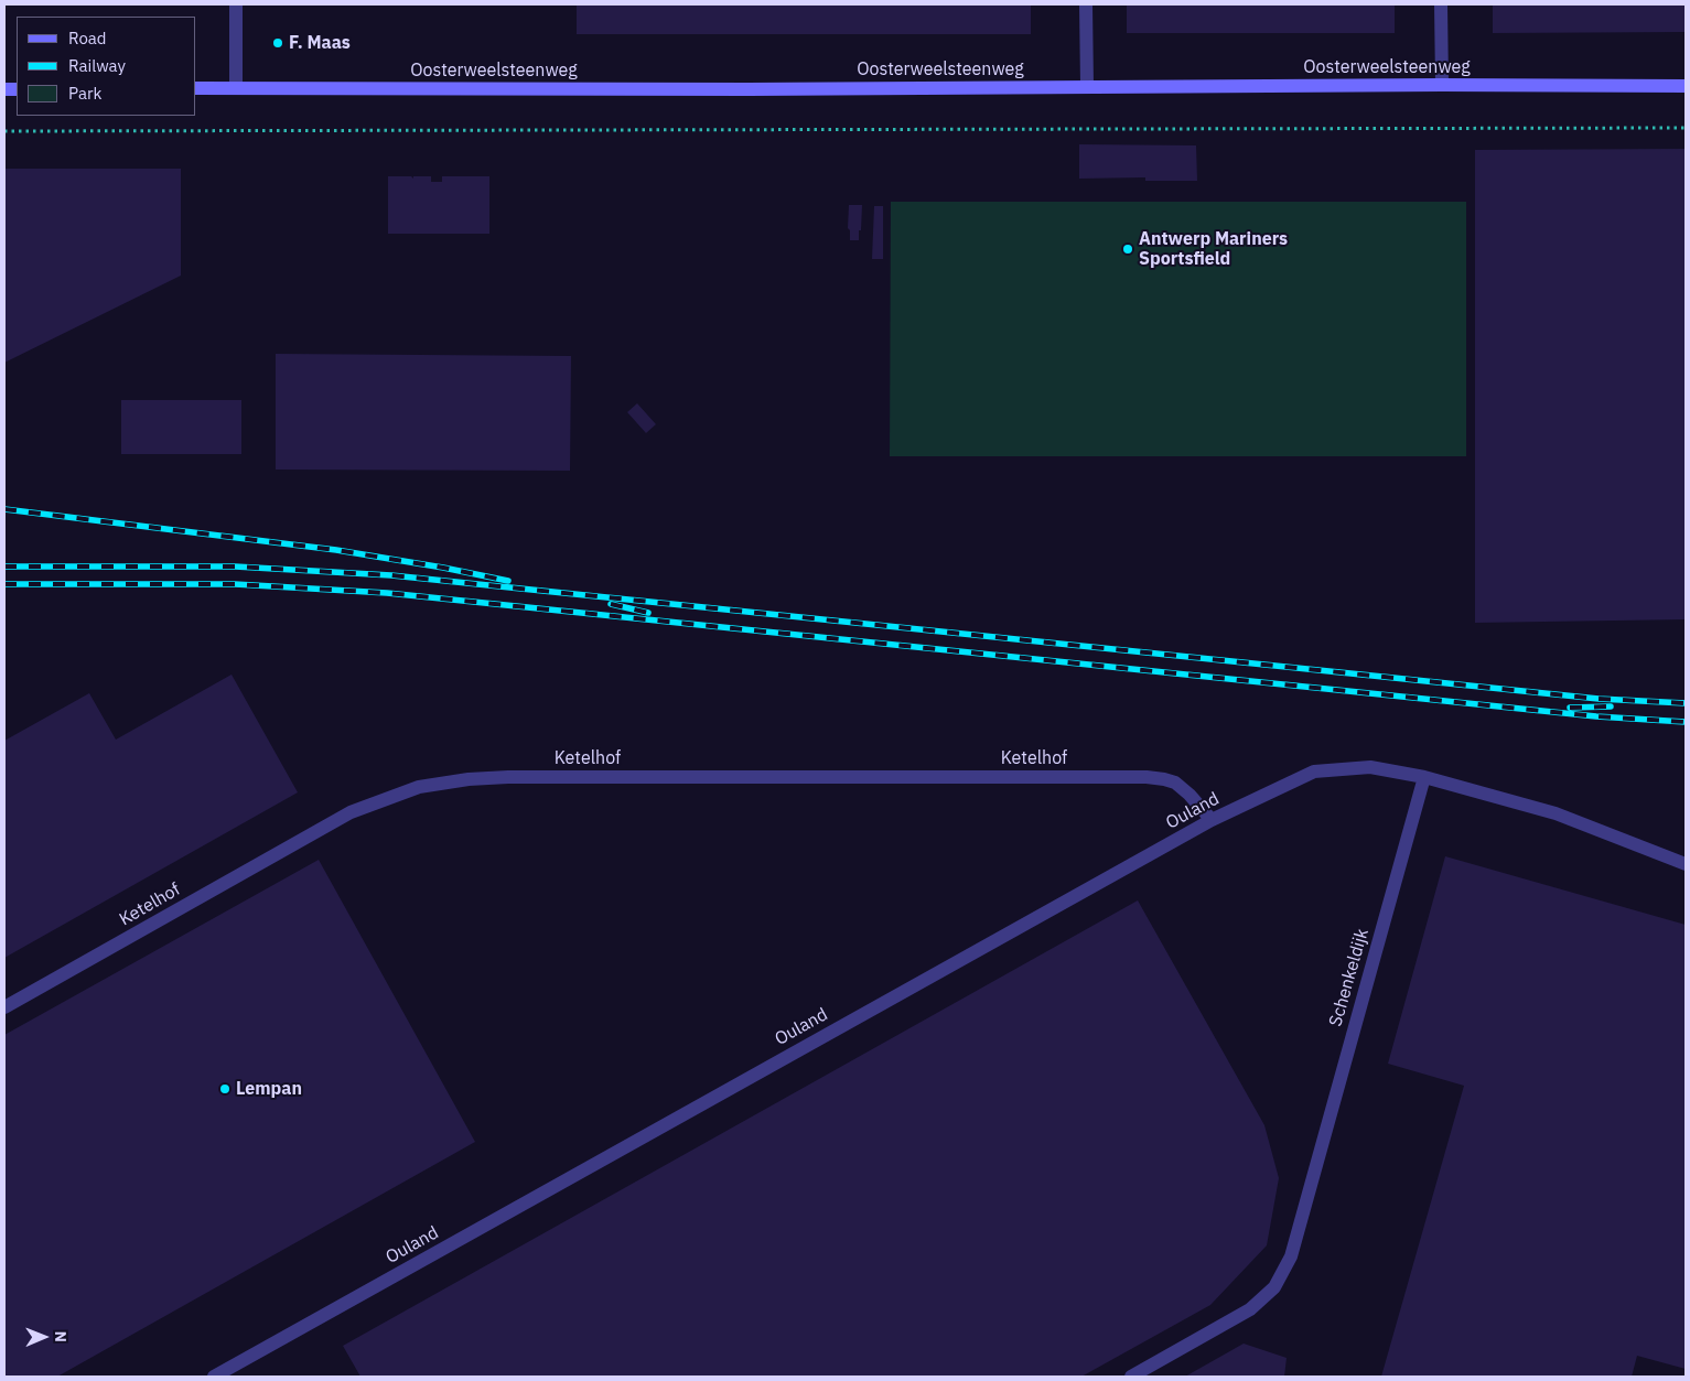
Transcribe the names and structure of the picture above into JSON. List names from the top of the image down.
{
  "streets": {
    "main road": ["Oosterweelsteenweg"],
    "street": ["Ketelhof", "Ouland", "Schenkeldijk"]
  },
  "crossings": [
    ["Ketelhof", "Ouland"],
    ["Ouland", "Schenkeldijk"]
  ],
  "places": ["F. Maas", "Antwerp Mariners Sportsfield", "Lempan"],
  "legend": ["Road", "Railway", "Park"],
  "north": "right"
}
